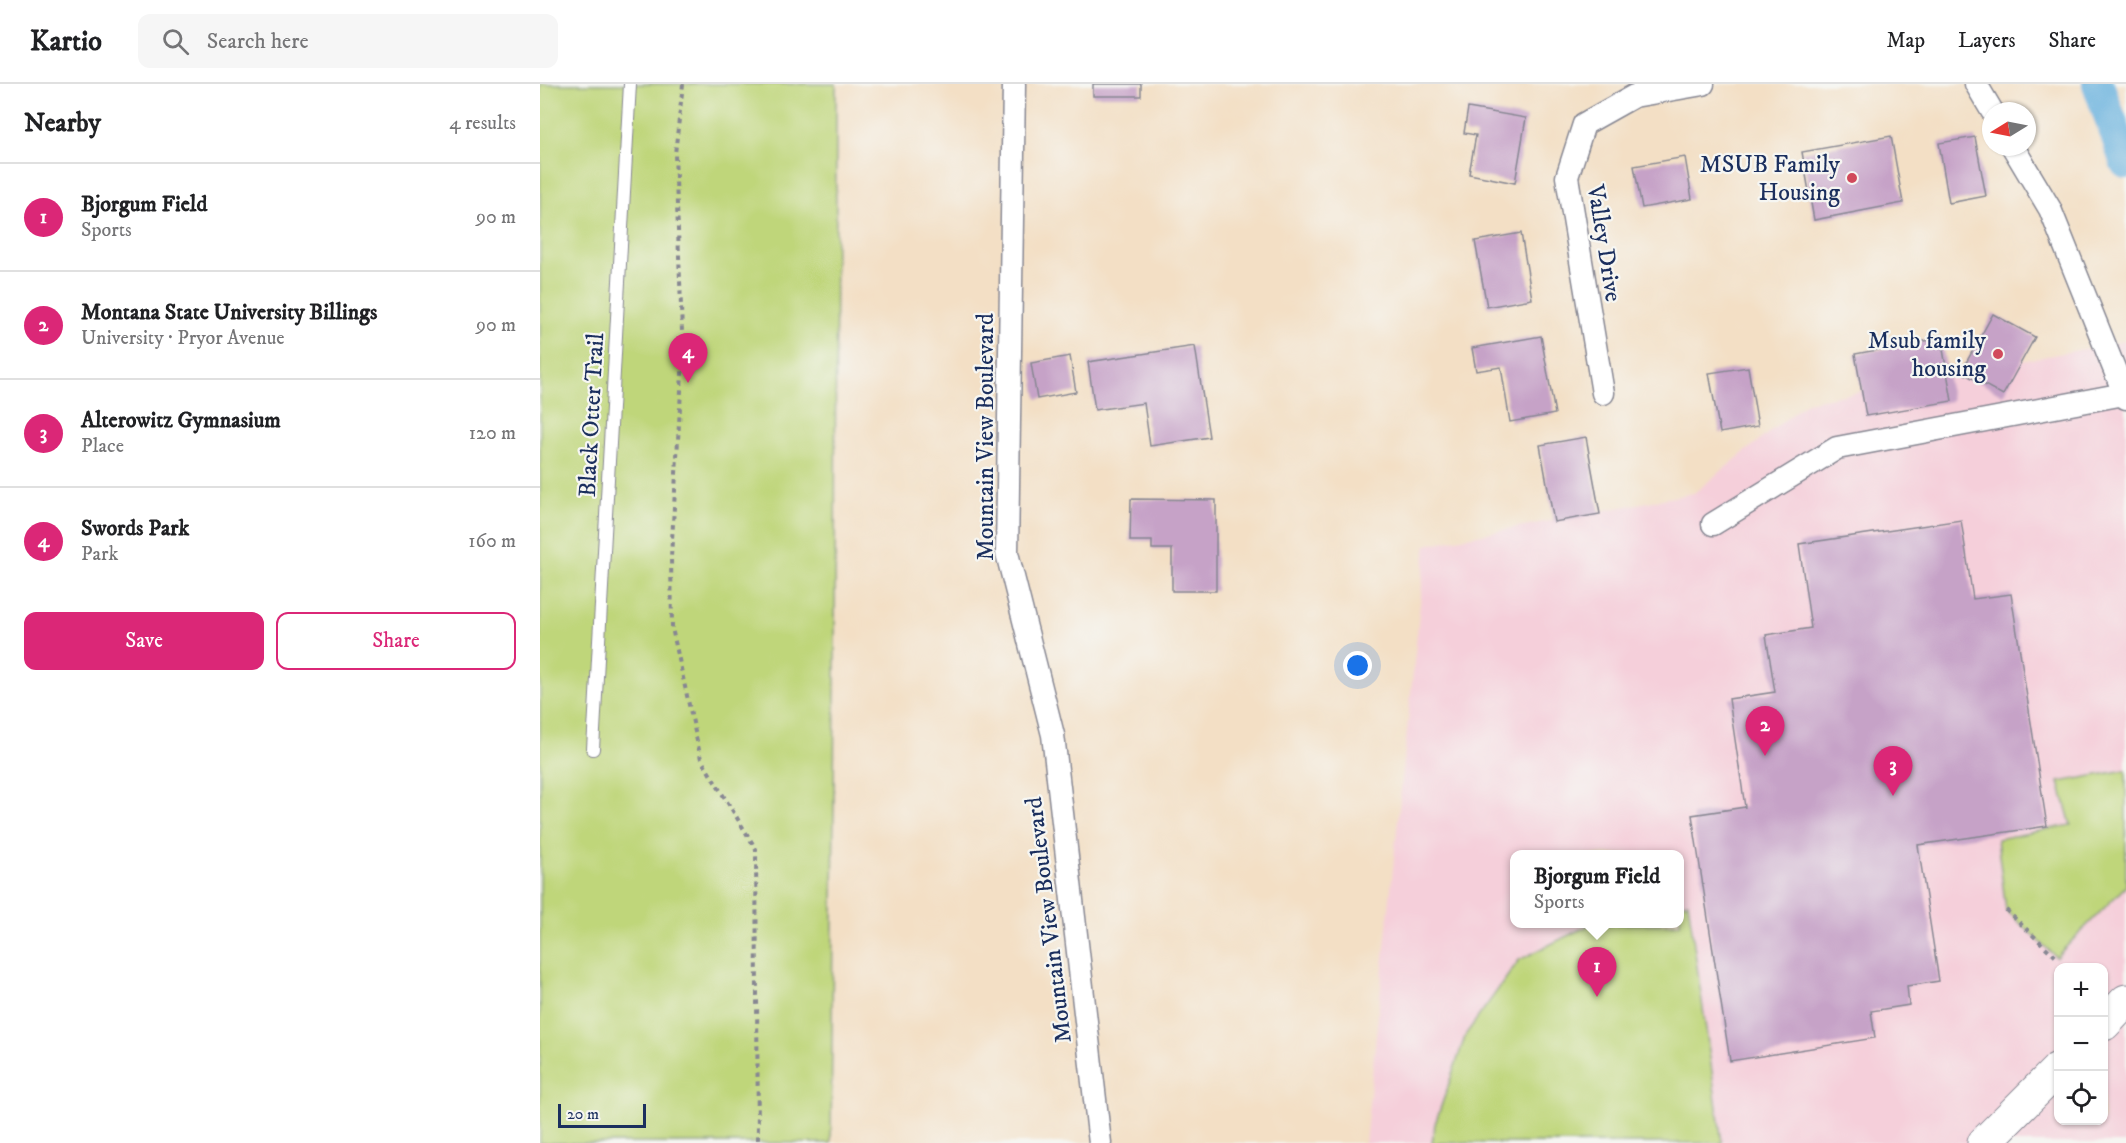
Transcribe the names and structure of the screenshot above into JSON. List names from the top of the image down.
{
  "streets": {
    "street": ["Valley Drive", "Mountain View Boulevard"],
    "lane": ["Black Otter Trail"]
  },
  "places": ["MSUB Family Housing", "Msub family housing"],
  "scale_bar": "20 m",
  "north": "left",
  "page": {
    "header": "Kartio",
    "search": "Search here",
    "nav": ["Map", "Layers", "Share"],
    "heading": ["Nearby", "4 results"],
    "list": [
      {
        "mark": "1",
        "name": "Bjorgum Field",
        "note": "Sports",
        "value": "90 m"
      },
      {
        "mark": "2",
        "name": "Montana State University Billings",
        "note": "University · Pryor Avenue",
        "value": "90 m"
      },
      {
        "mark": "3",
        "name": "Alterowitz Gymnasium",
        "note": "Place",
        "value": "120 m"
      },
      {
        "mark": "4",
        "name": "Swords Park",
        "note": "Park",
        "value": "160 m"
      }
    ],
    "pins": [
      "4",
      "2",
      "3",
      "1"
    ],
    "buttons": ["Save", "Share"],
    "popup": ["Bjorgum Field", "Sports"],
    "map_buttons": ["+", "−"],
    "scale": "20 m"
  }
}
